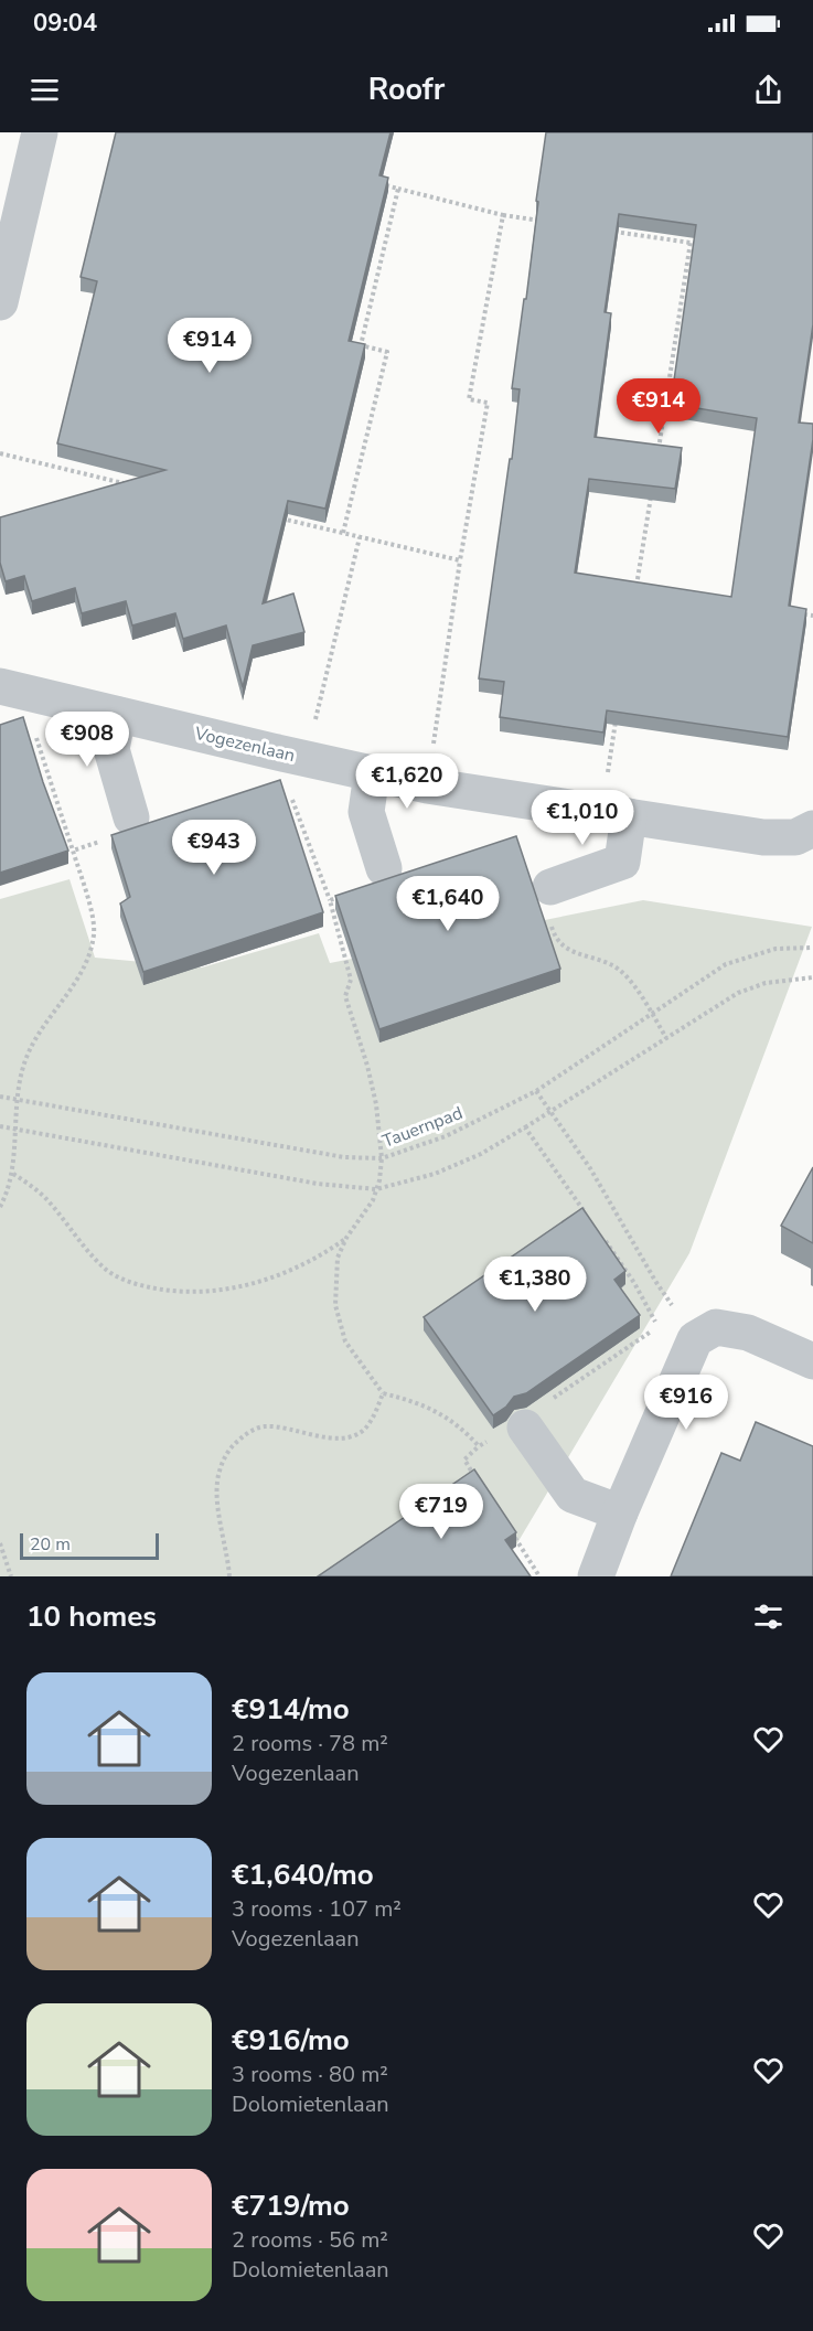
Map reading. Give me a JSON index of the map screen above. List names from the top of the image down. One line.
{"streets":{"street":["Vogezenlaan"],"path":["Tauernpad"]},"scale_bar":"20 m","page":{"status":"09:04","header":"Roofr","price":["€914","€914","€908","€1,620","€1,010","€943","€1,640","€1,380","€916","€719"],"scale":"20 m","heading":"10 homes","list":[{"name":"€914/mo","note":"2 rooms · 78 m² · Vogezenlaan"},{"name":"€1,640/mo","note":"3 rooms · 107 m² · Vogezenlaan"},{"name":"€916/mo","note":"3 rooms · 80 m² · Dolomietenlaan"},{"name":"€719/mo","note":"2 rooms · 56 m² · Dolomietenlaan"}]}}
